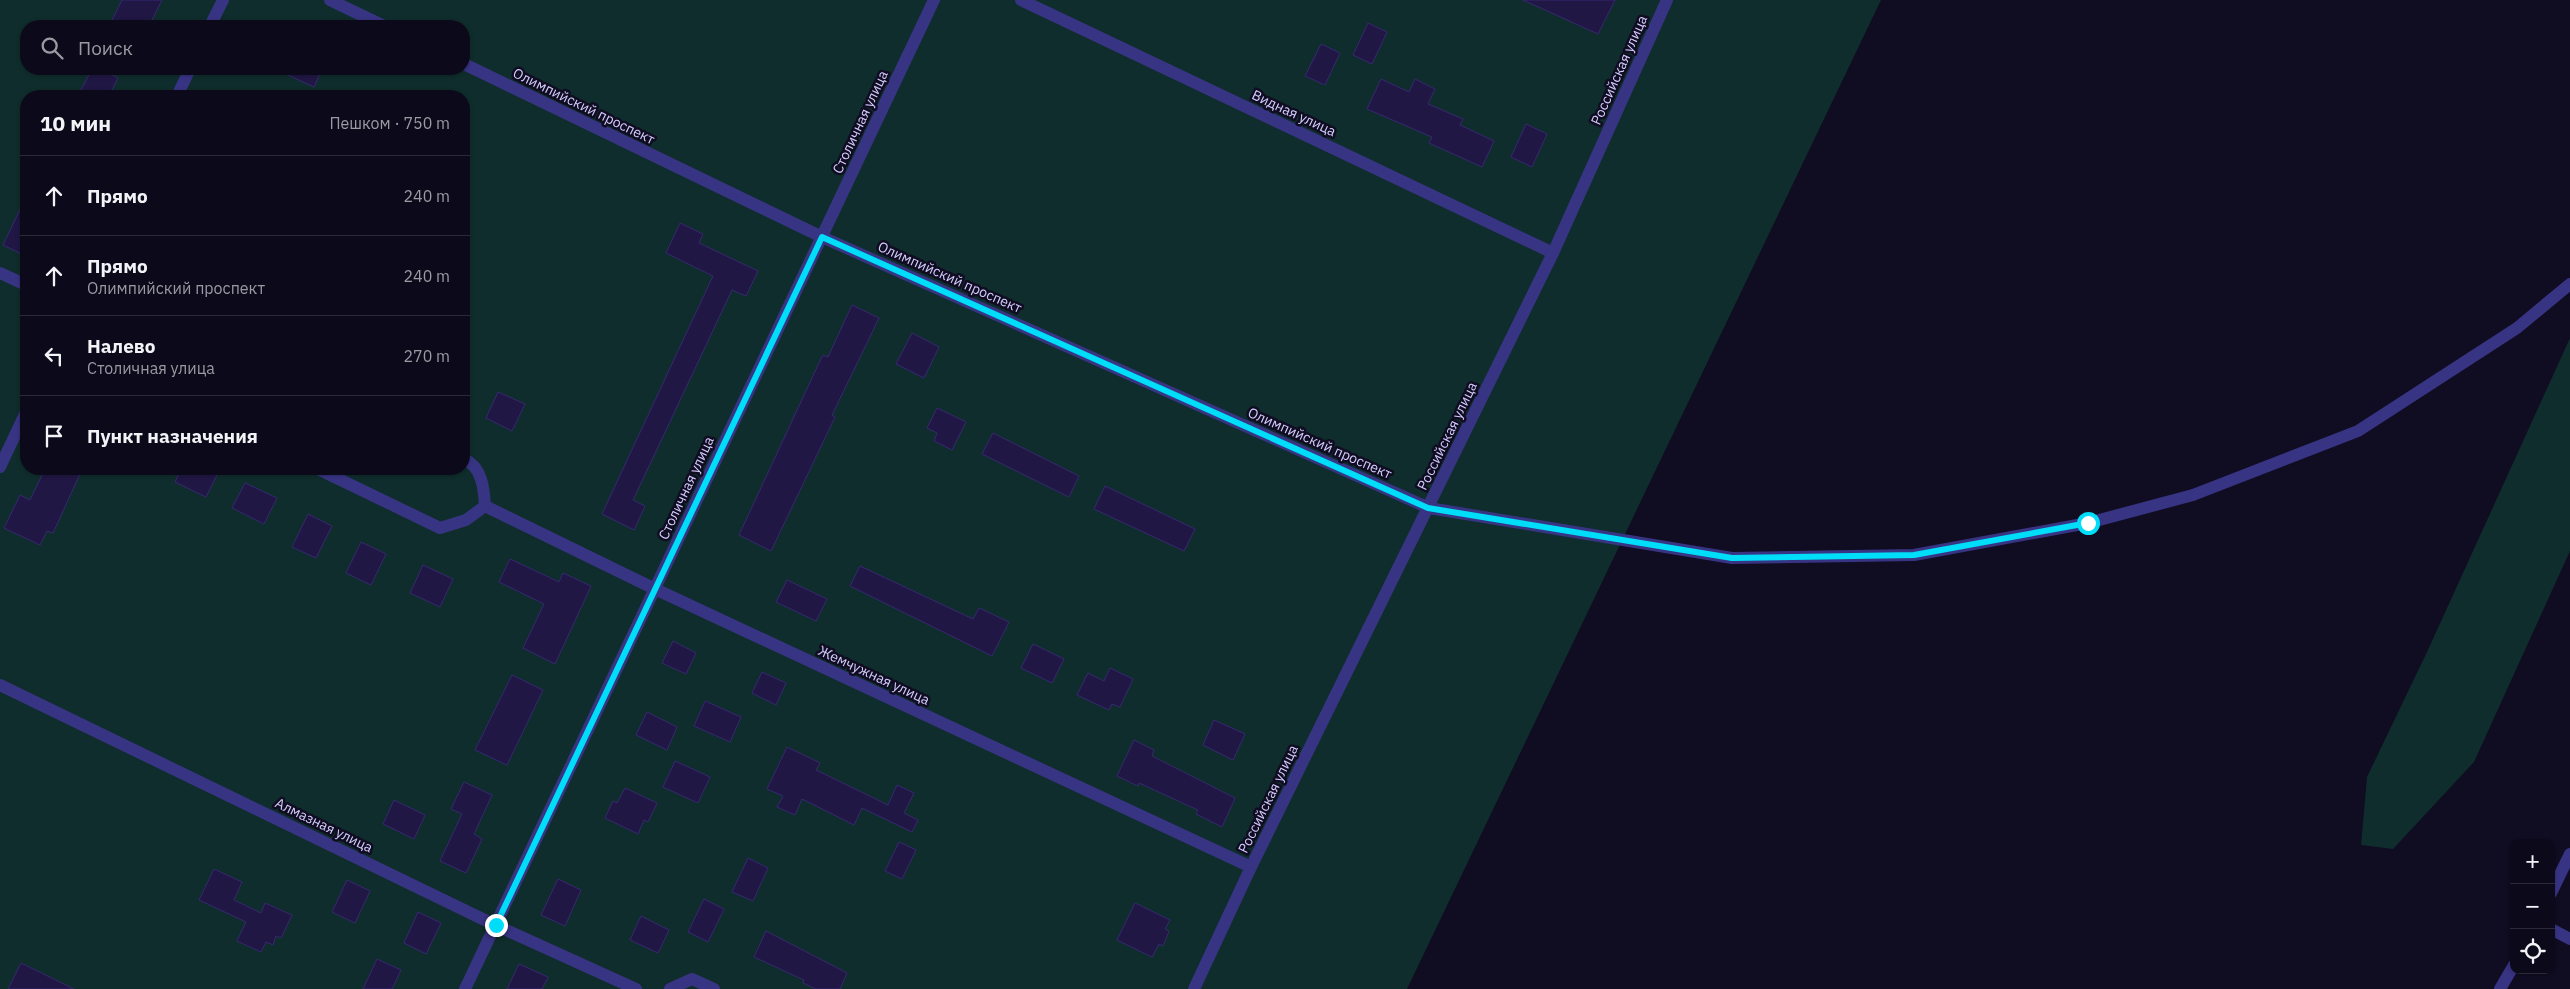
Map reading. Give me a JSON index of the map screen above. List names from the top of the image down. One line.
{"streets":{"street":["Российская улица","Олимпийский проспект","Видная улица","Столичная улица","Жемчужная улица","Алмазная улица"]},"crossings":[["Российская улица","Олимпийский проспект"],["Российская улица","Видная улица"],["Российская улица","Жемчужная улица"],["Олимпийский проспект","Столичная улица"],["Столичная улица","Жемчужная улица"],["Столичная улица","Алмазная улица"]],"page":{"search":"Поиск","heading":["10 мин","Пешком · 750 m"],"list":[["Прямо","240 m"],["Прямо","Олимпийский проспект","240 m"],["Налево","Столичная улица","270 m"],"Пункт назначения"],"map_buttons":["+","−"]}}
